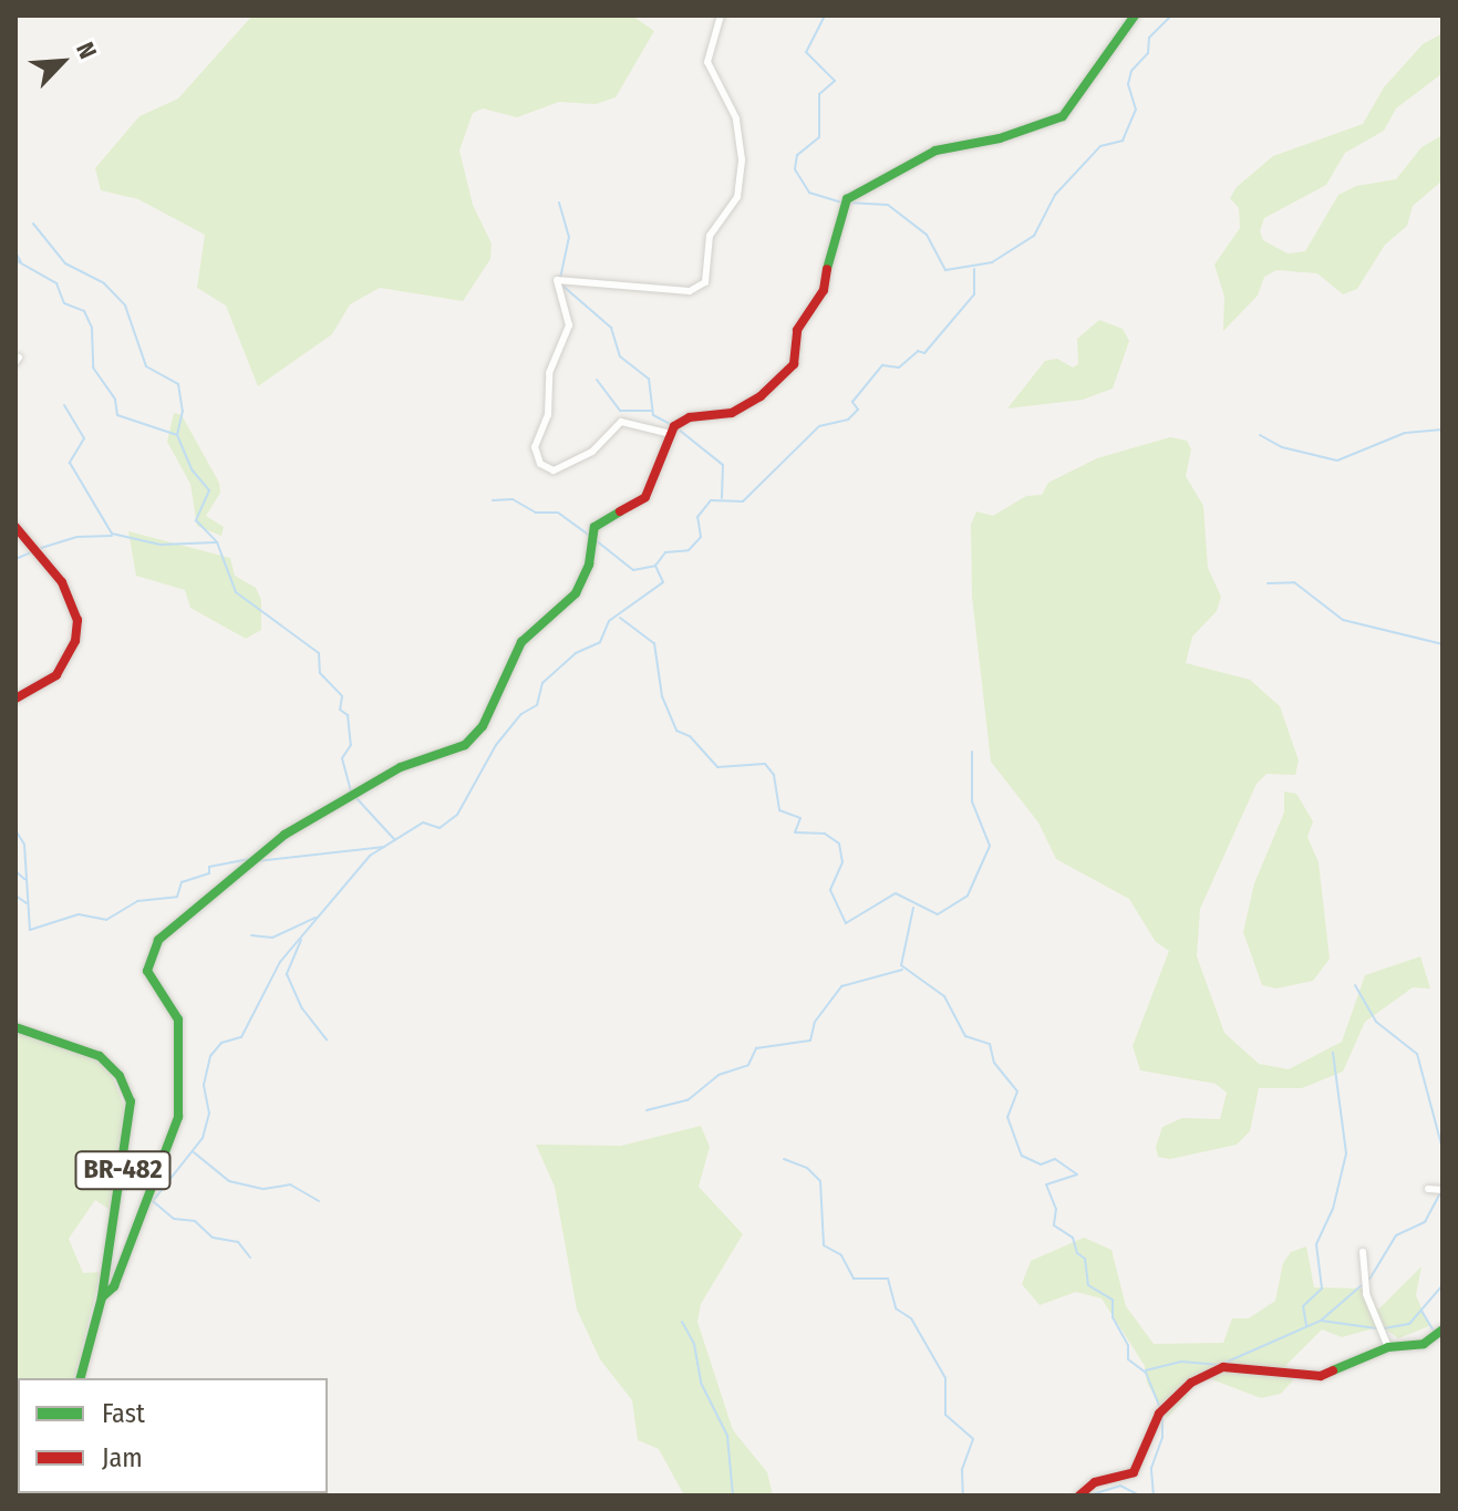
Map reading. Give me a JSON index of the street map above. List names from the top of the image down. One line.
{"streets":{"main road":["BR-482"]},"legend":["Fast","Jam"],"north":"top right"}
